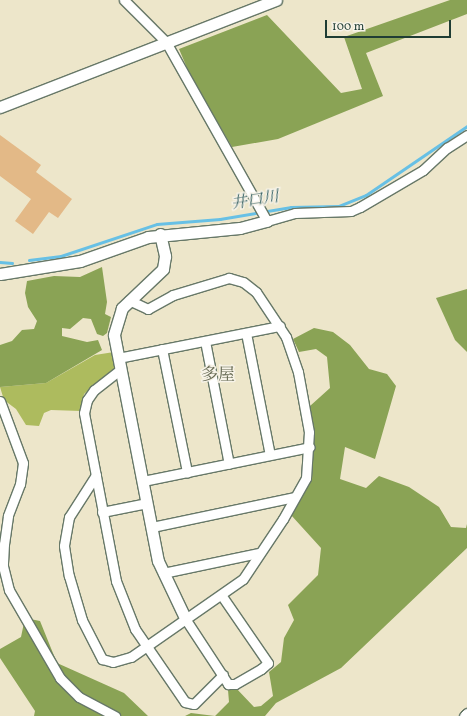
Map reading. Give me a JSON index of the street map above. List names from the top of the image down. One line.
{"districts":["多屋"],"water":["井口川"],"scale_bar":"100 m"}
